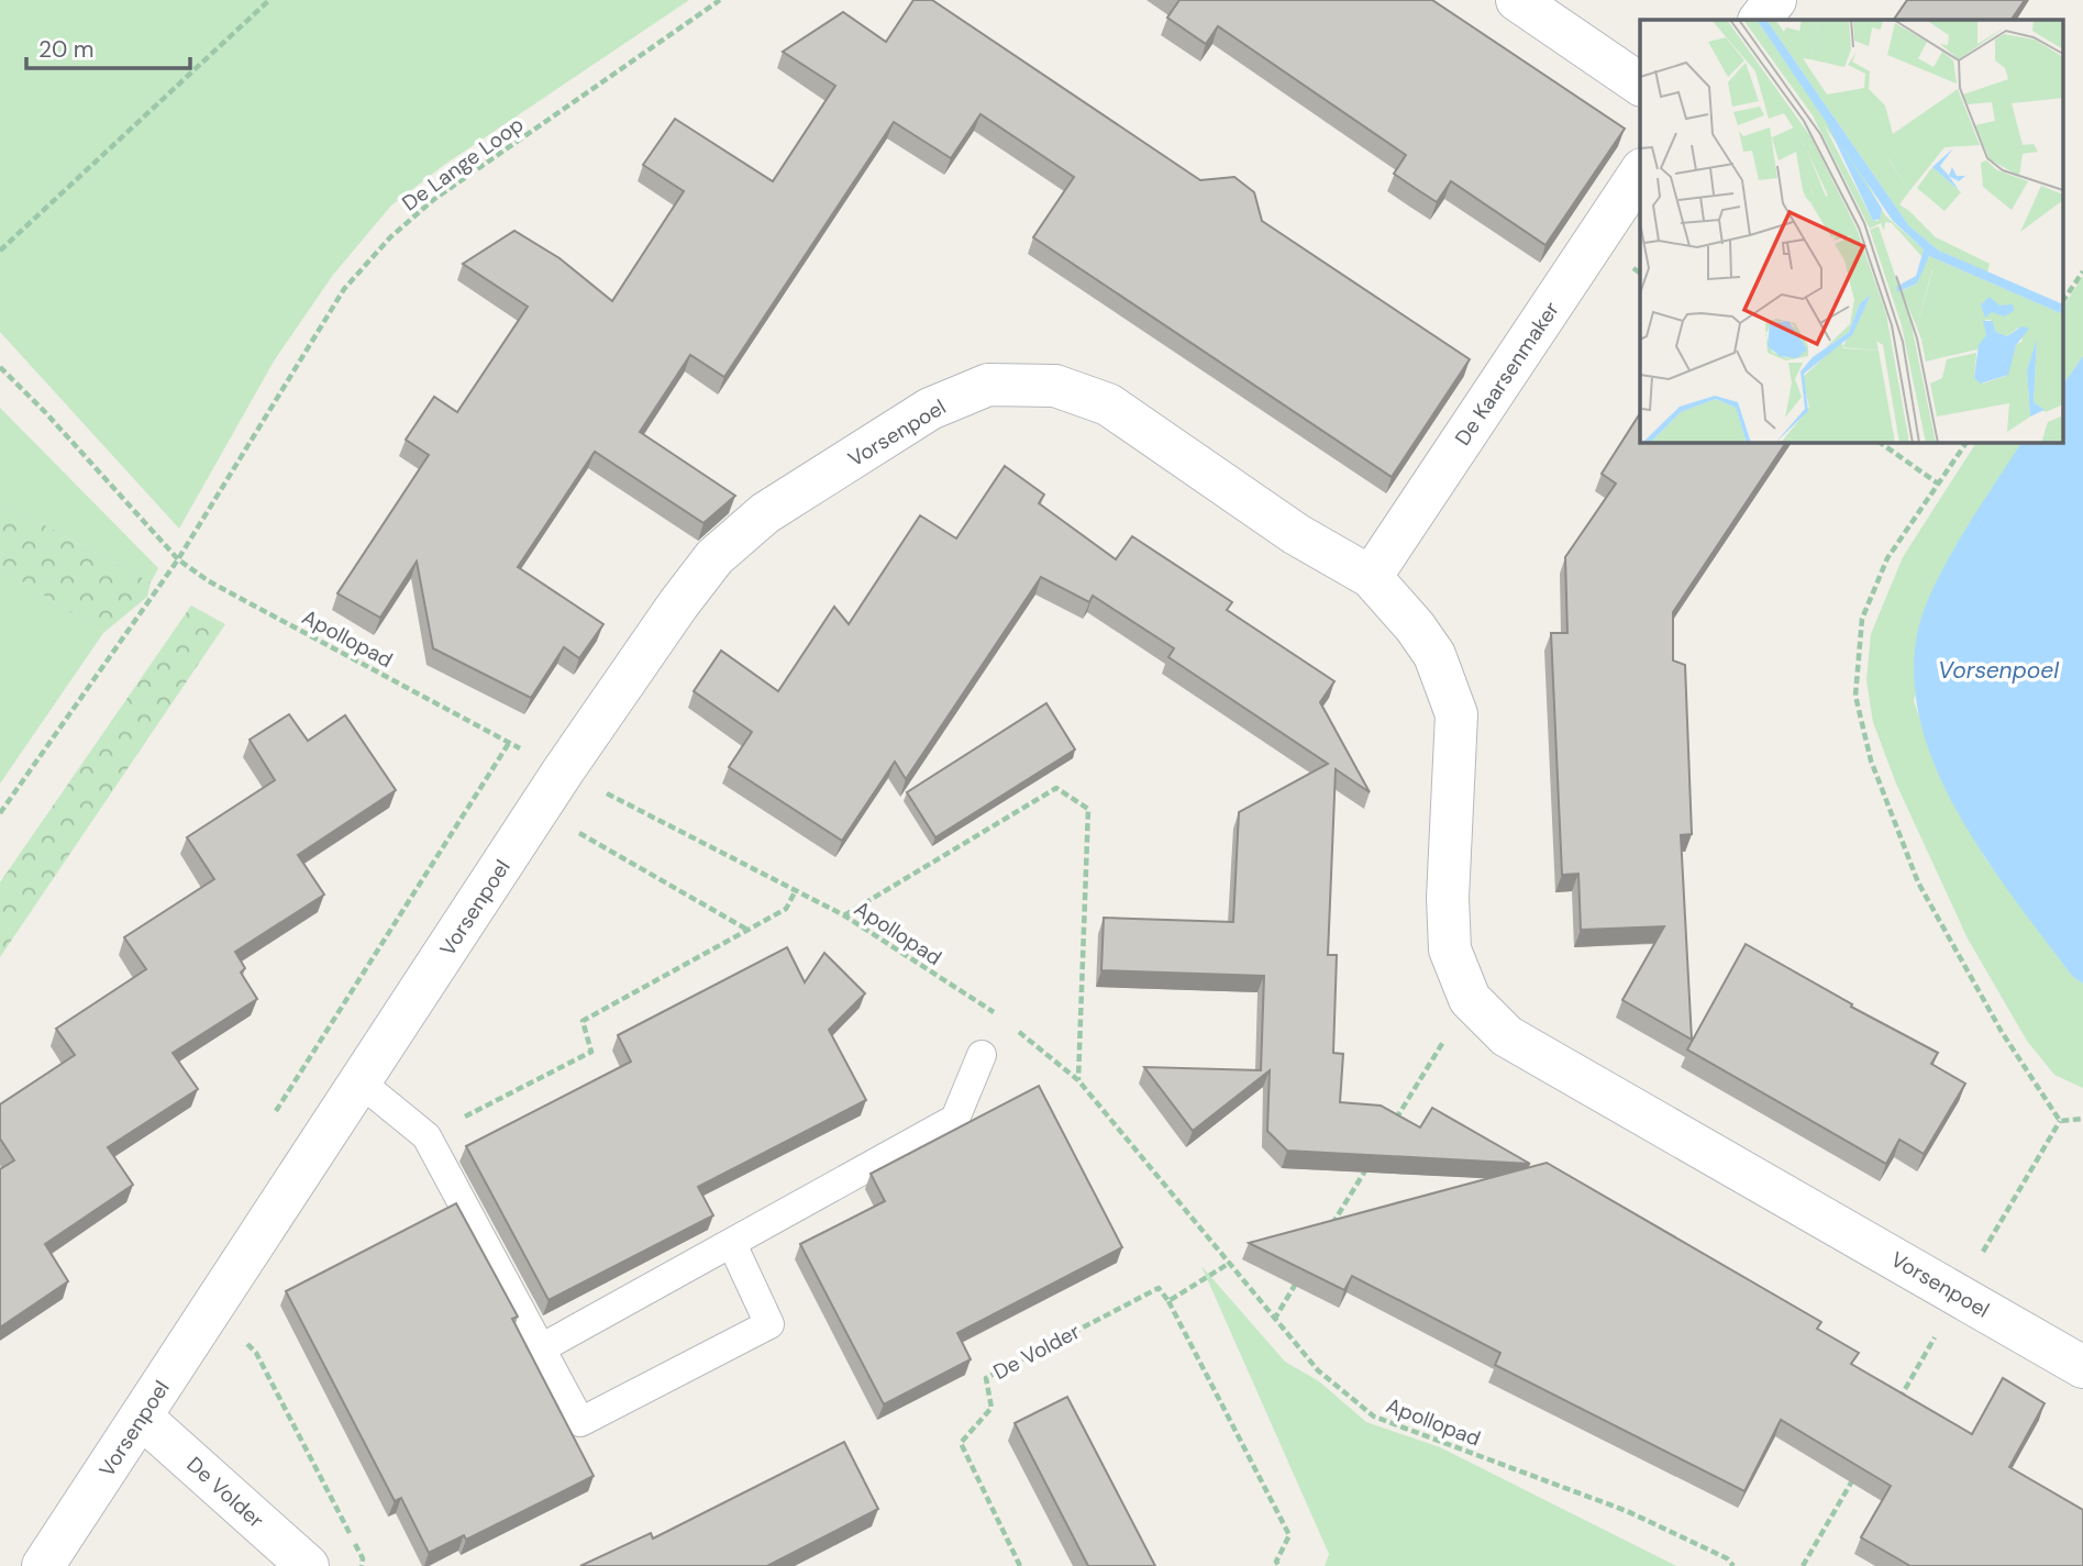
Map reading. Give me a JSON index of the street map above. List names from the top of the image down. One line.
{"streets":{"street":["De Kaarsenmaker","Vorsenpoel","De Volder"],"path":["De Lange Loop","Apollopad"]},"crossings":[["De Lange Loop","Apollopad"],["De Kaarsenmaker","Vorsenpoel"],["Vorsenpoel","Apollopad"],["Vorsenpoel","De Volder"]],"water":["Vorsenpoel"],"scale_bar":"20 m"}
